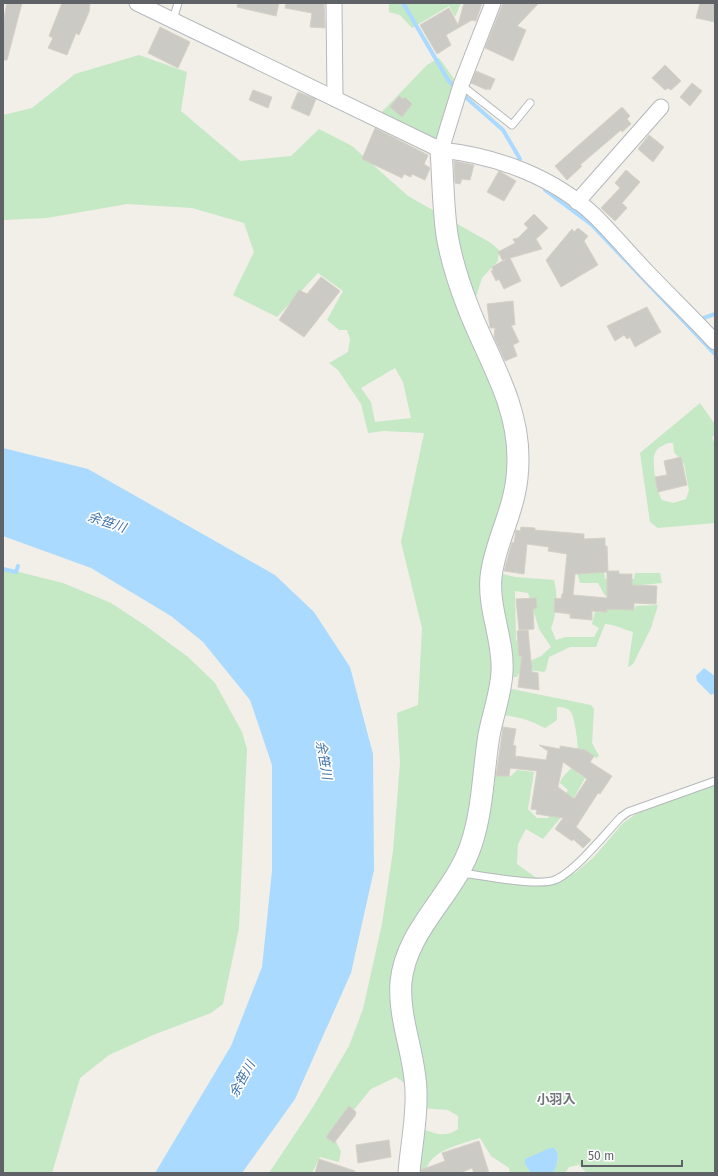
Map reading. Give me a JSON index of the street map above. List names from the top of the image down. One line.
{"districts":["小羽入"],"water":["余笹川"],"scale_bar":"50 m"}
